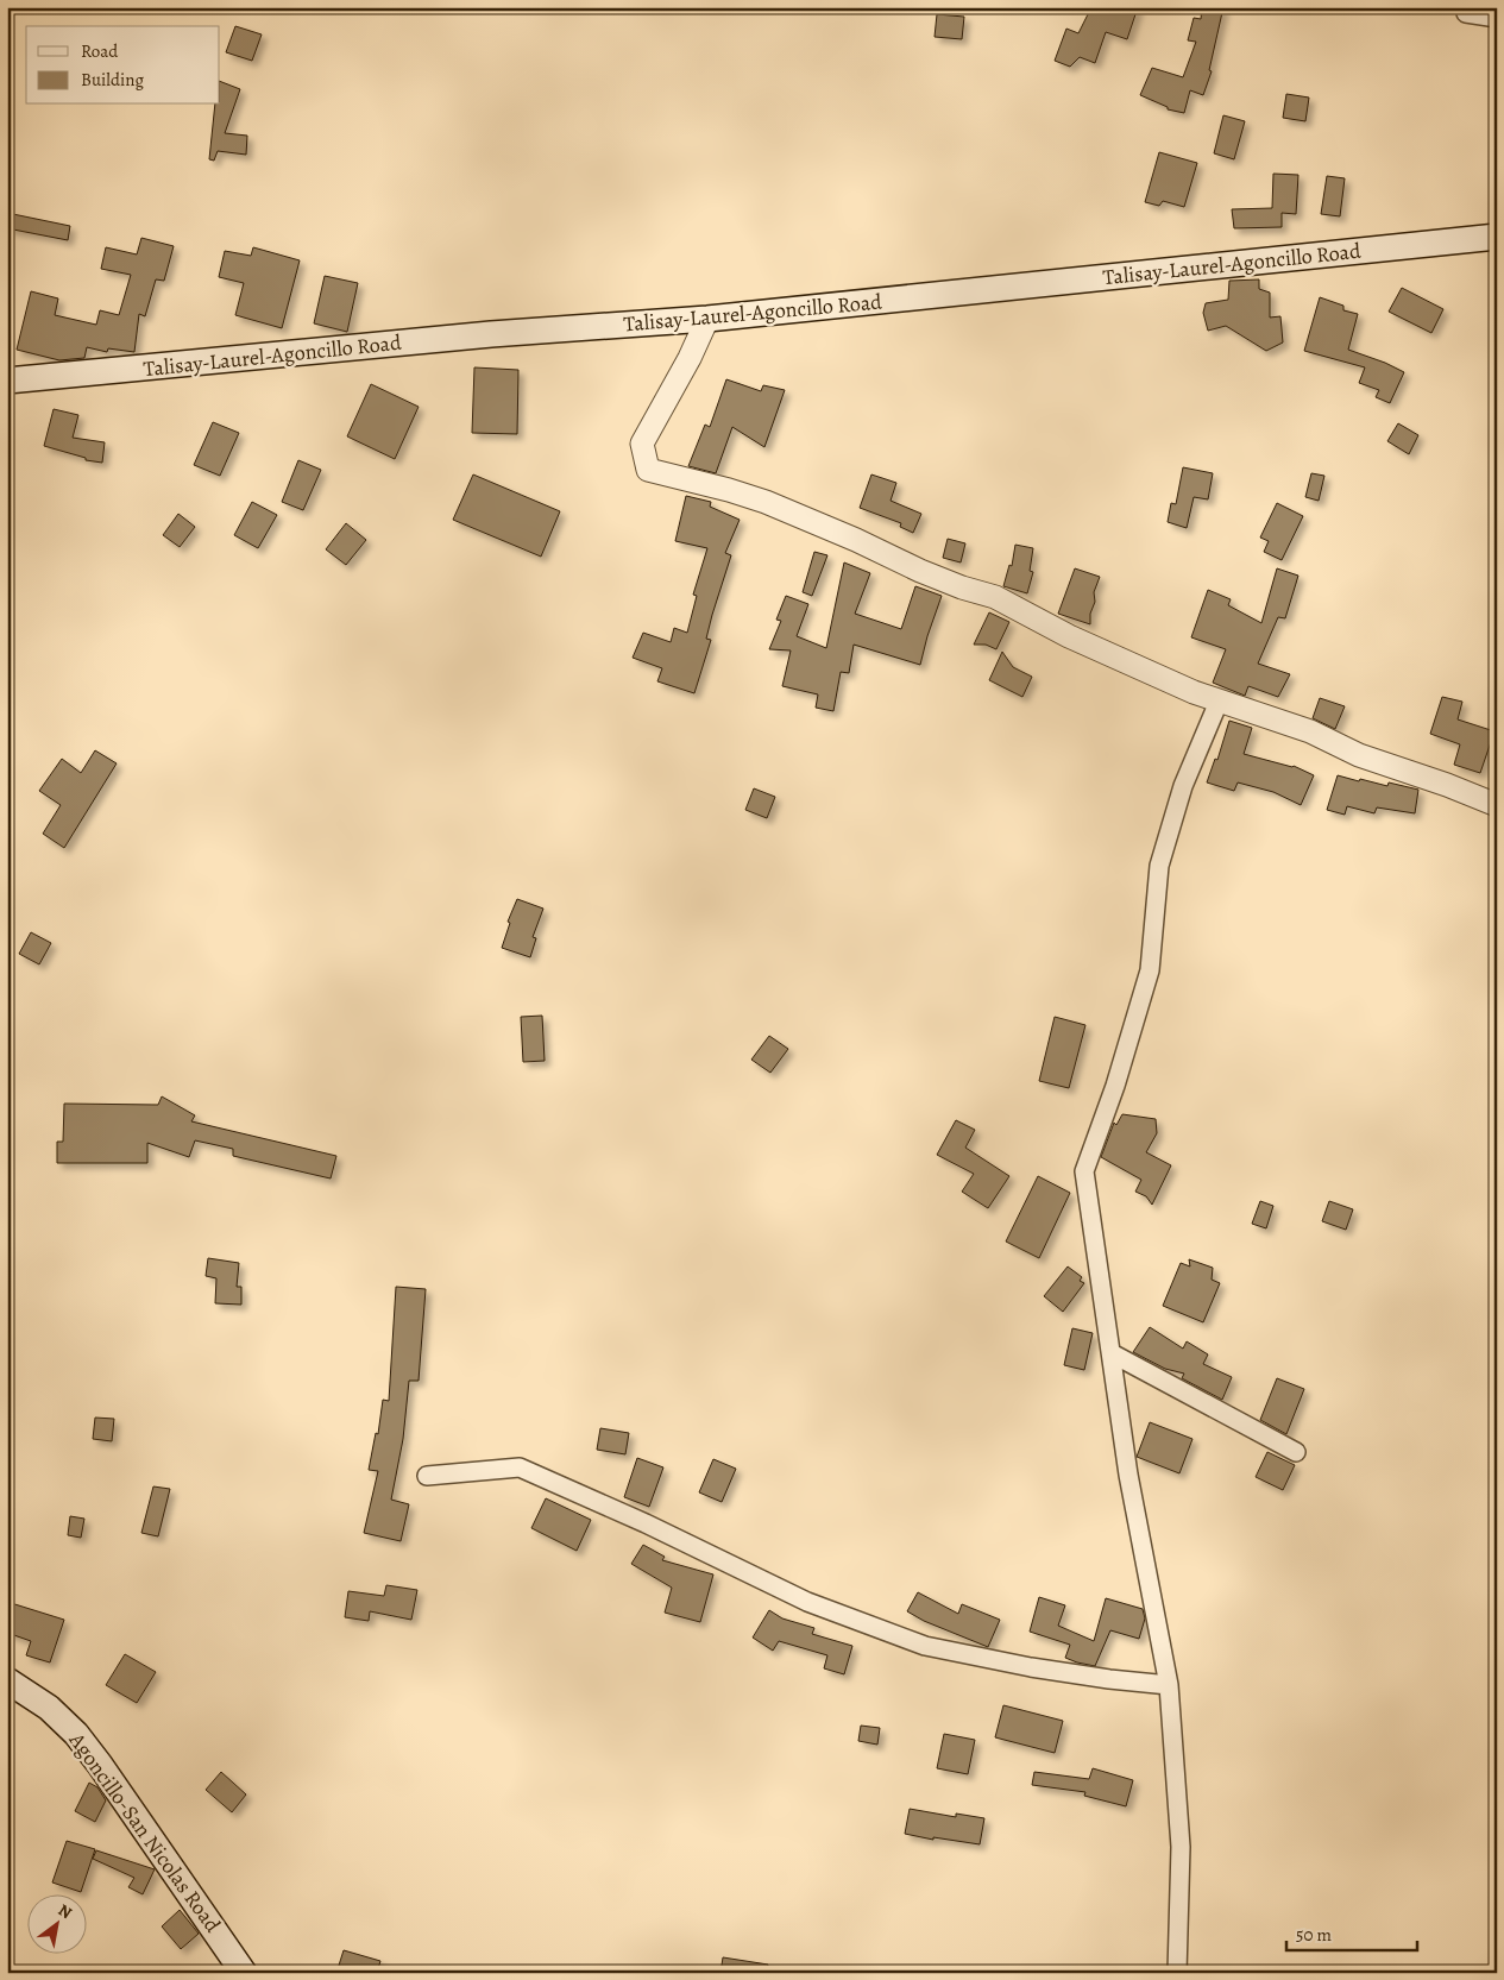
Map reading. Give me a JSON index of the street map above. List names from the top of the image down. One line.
{"streets":{"main road":["Talisay-Laurel-Agoncillo Road","Agoncillo-San Nicolas Road"]},"legend":["Road","Building"],"scale_bar":"50 m","north":"top right"}
